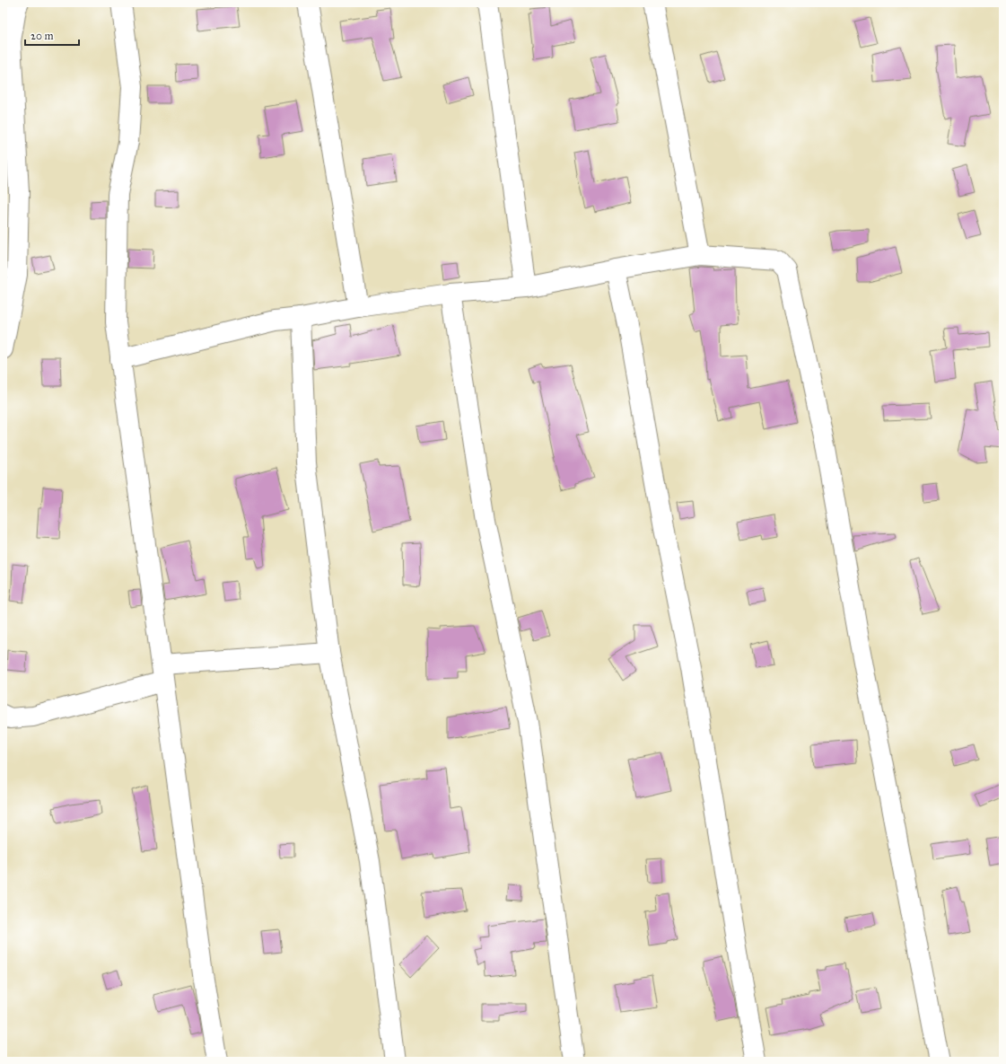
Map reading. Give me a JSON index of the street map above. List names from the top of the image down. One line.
{"scale_bar":"20 m"}
